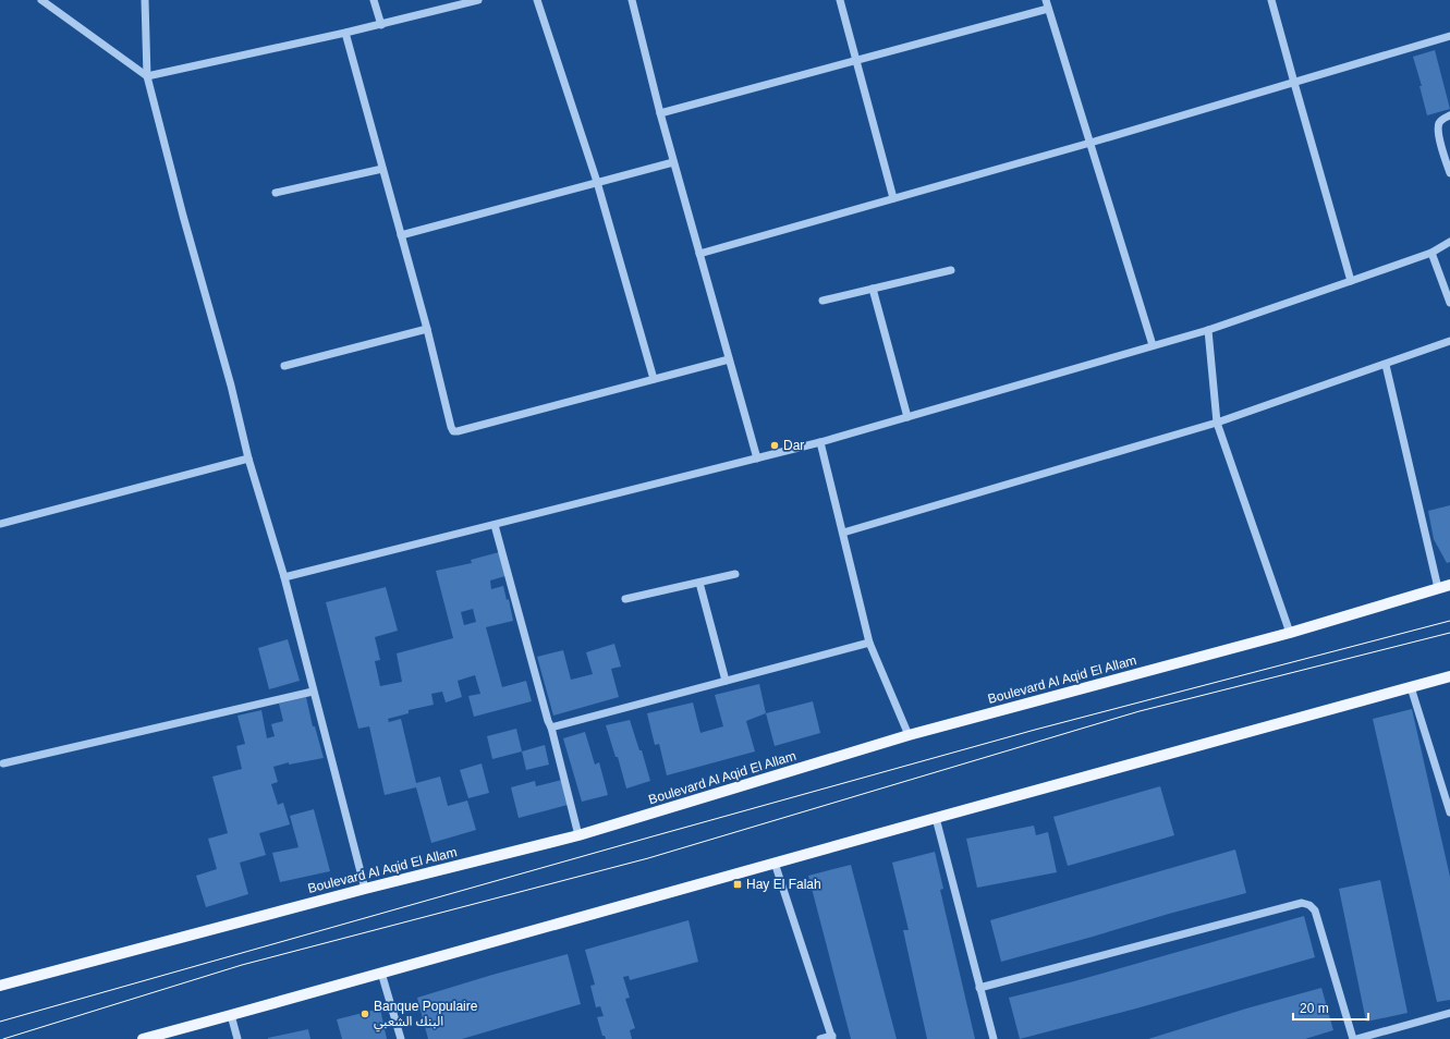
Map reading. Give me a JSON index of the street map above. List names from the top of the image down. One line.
{"streets":{"main road":["Boulevard Al Aqid El Allam"]},"places":{"other":["Dar","Banque Populaire البنك الشعبي"],"transit":["Hay El Falah"]},"scale_bar":"20 m"}
